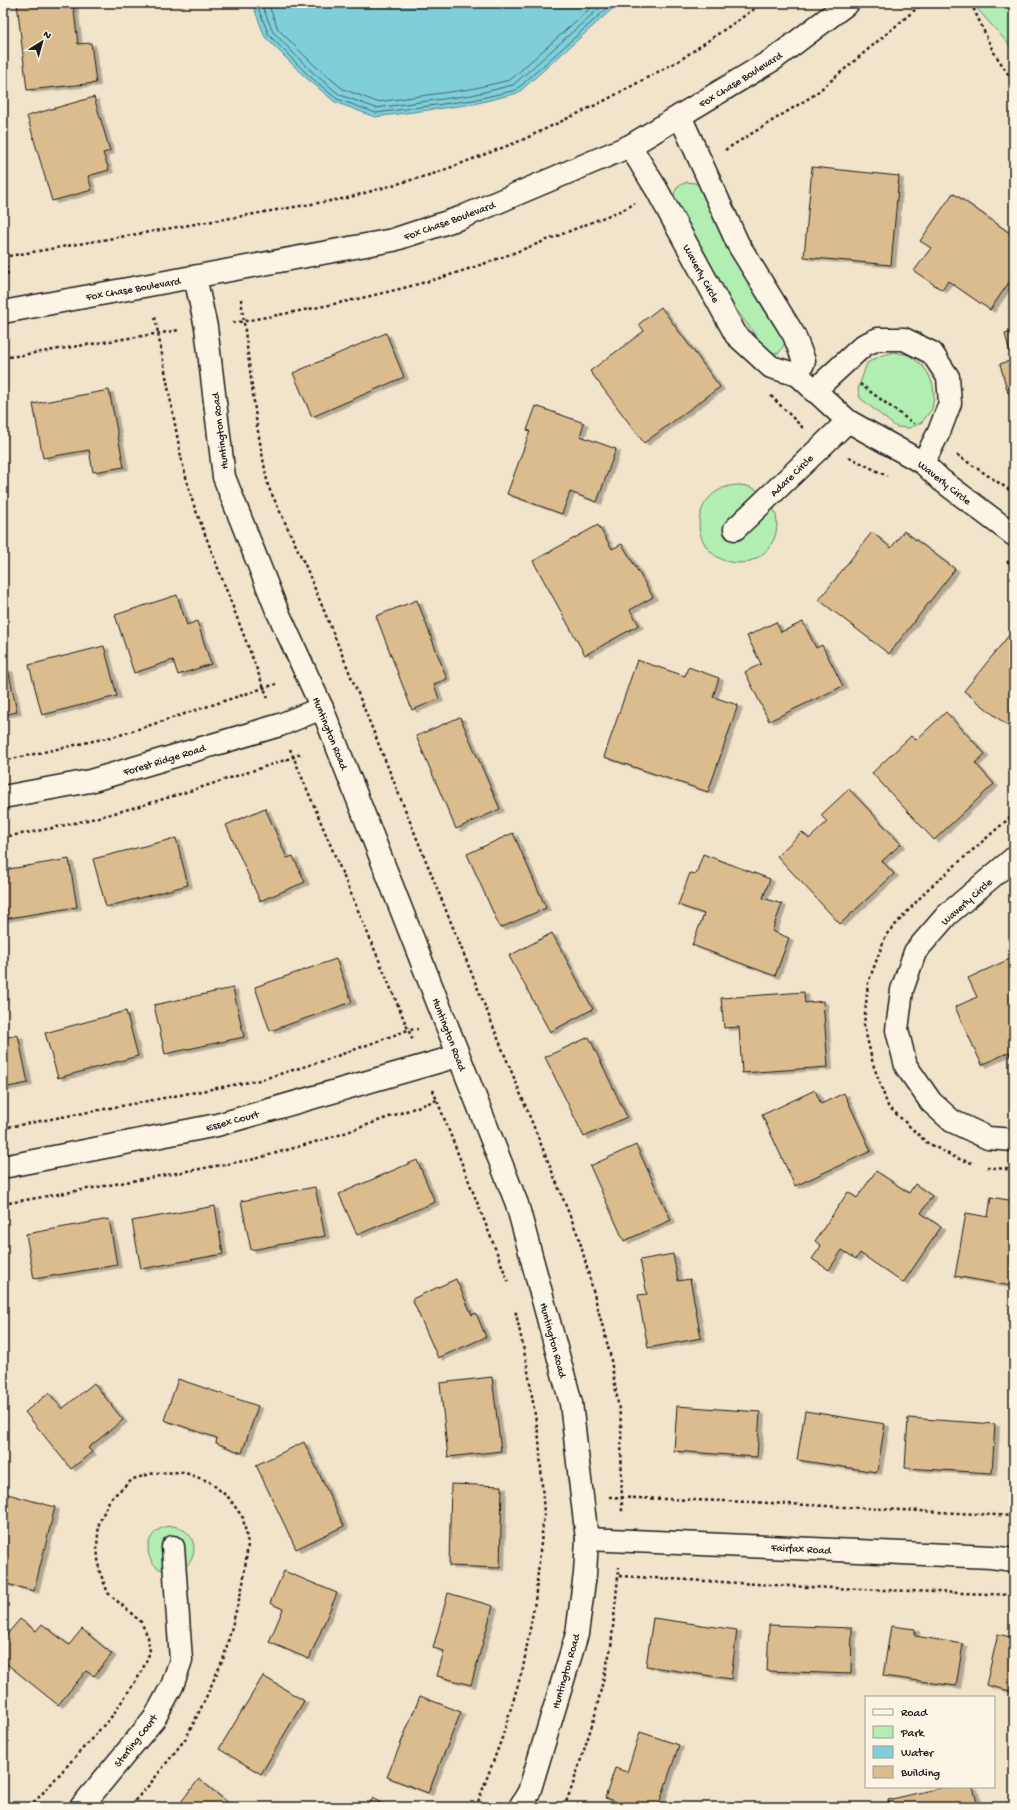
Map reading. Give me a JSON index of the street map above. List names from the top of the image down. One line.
{"streets":{"street":["Fox Chase Boulevard","Waverly Circle","Huntington Road","Adare Circle","Forest Ridge Road","Essex Court","Fairfax Road","Sterling Court"]},"crossings":[["Fox Chase Boulevard","Waverly Circle"],["Fox Chase Boulevard","Huntington Road"],["Waverly Circle","Adare Circle"],["Huntington Road","Forest Ridge Road"],["Huntington Road","Essex Court"],["Huntington Road","Fairfax Road"]],"legend":["Road","Park","Water","Building"],"north":"top right"}
